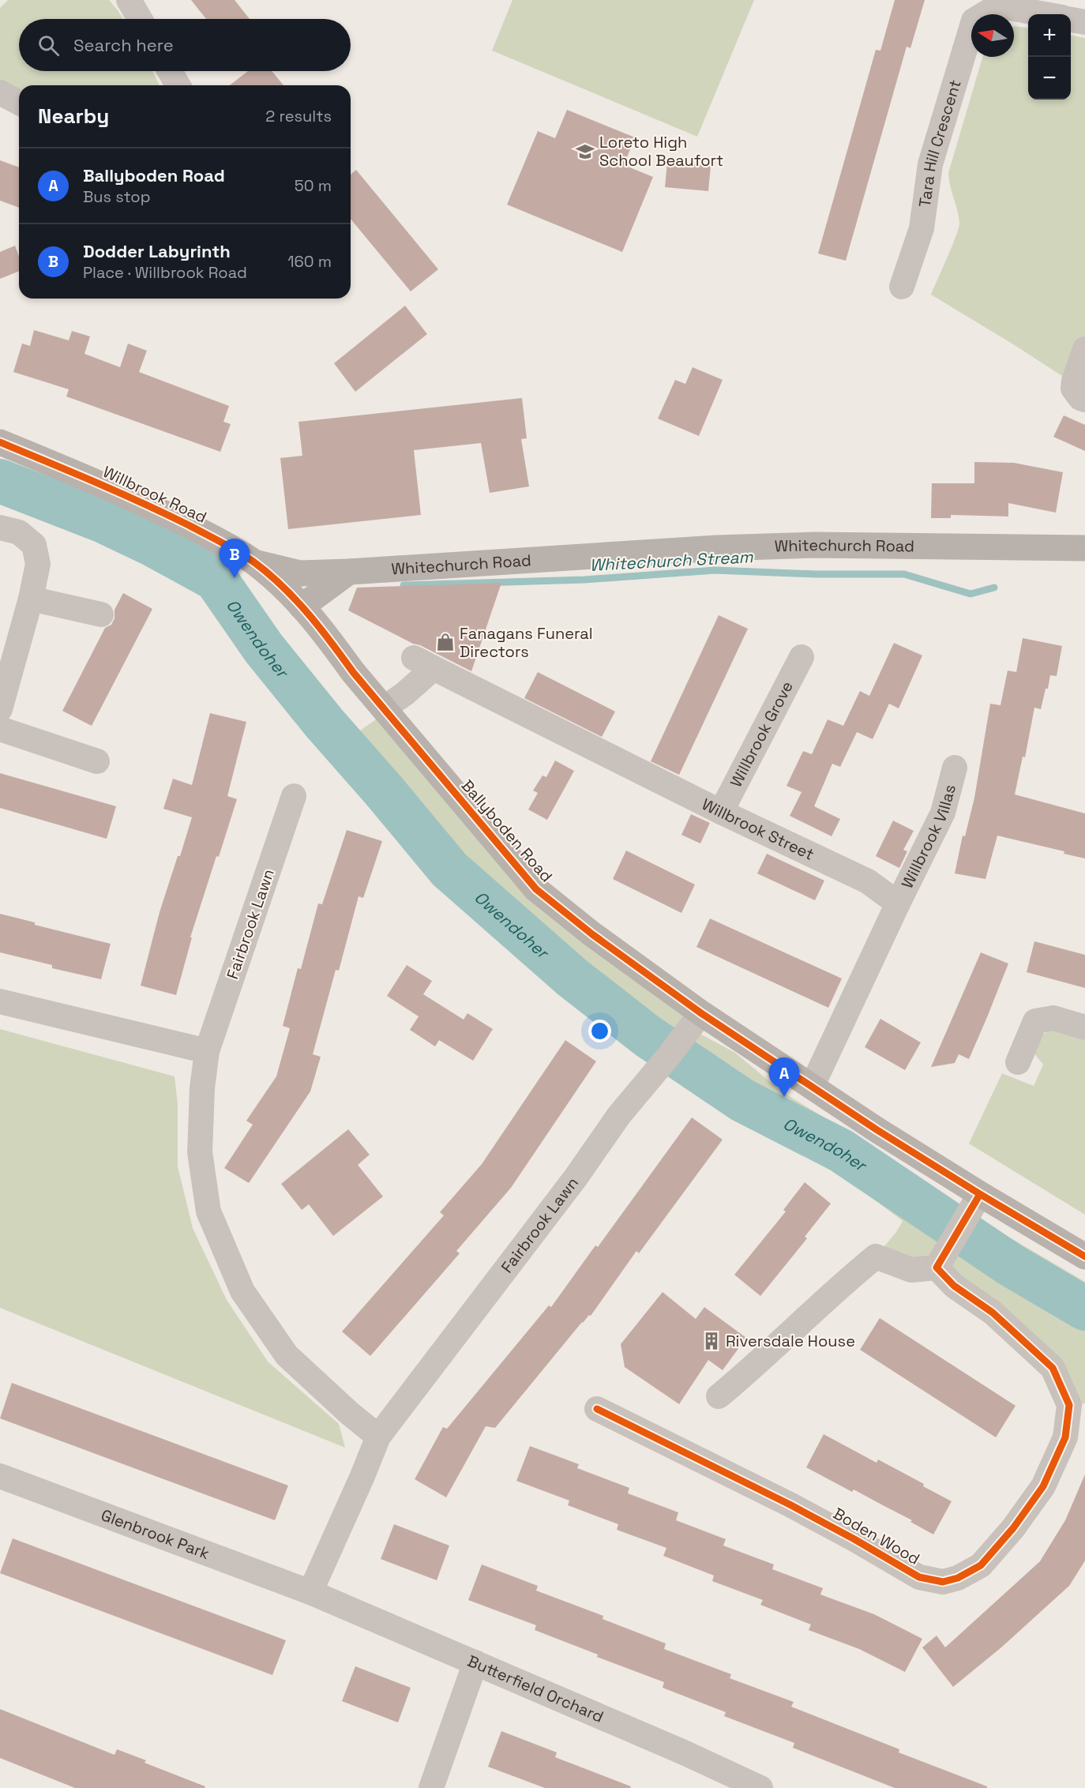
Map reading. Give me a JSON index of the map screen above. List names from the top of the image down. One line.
{"streets":{"main road":["Willbrook Road","Whitechurch Road","Ballyboden Road"],"street":["Tara Hill Crescent","Willbrook Grove","Willbrook Street","Willbrook Villas","Fairbrook Lawn","Glenbrook Park","Boden Wood","Butterfield Orchard"]},"crossings":[["Willbrook Road","Whitechurch Road"],["Willbrook Road","Ballyboden Road"],["Willbrook Grove","Willbrook Street"],["Willbrook Street","Ballyboden Road"],["Willbrook Street","Willbrook Villas"],["Ballyboden Road","Fairbrook Lawn"],["Fairbrook Lawn","Glenbrook Park"],["Fairbrook Lawn","Butterfield Orchard"],["Glenbrook Park","Butterfield Orchard"]],"water":["Whitechurch Stream","Owendoher"],"places":{"school or university":["Loreto High School Beaufort"],"shop":["Fanagans Funeral Directors"],"building":["Riversdale House"]},"north":"left","page":{"map_buttons":["+","−"],"search":"Search here","heading":["Nearby","2 results"],"list":[{"mark":"A","name":"Ballyboden Road","note":"Bus stop","value":"50 m"},{"mark":"B","name":"Dodder Labyrinth","note":"Place · Willbrook Road","value":"160 m"}],"pins":["B","A"]}}
